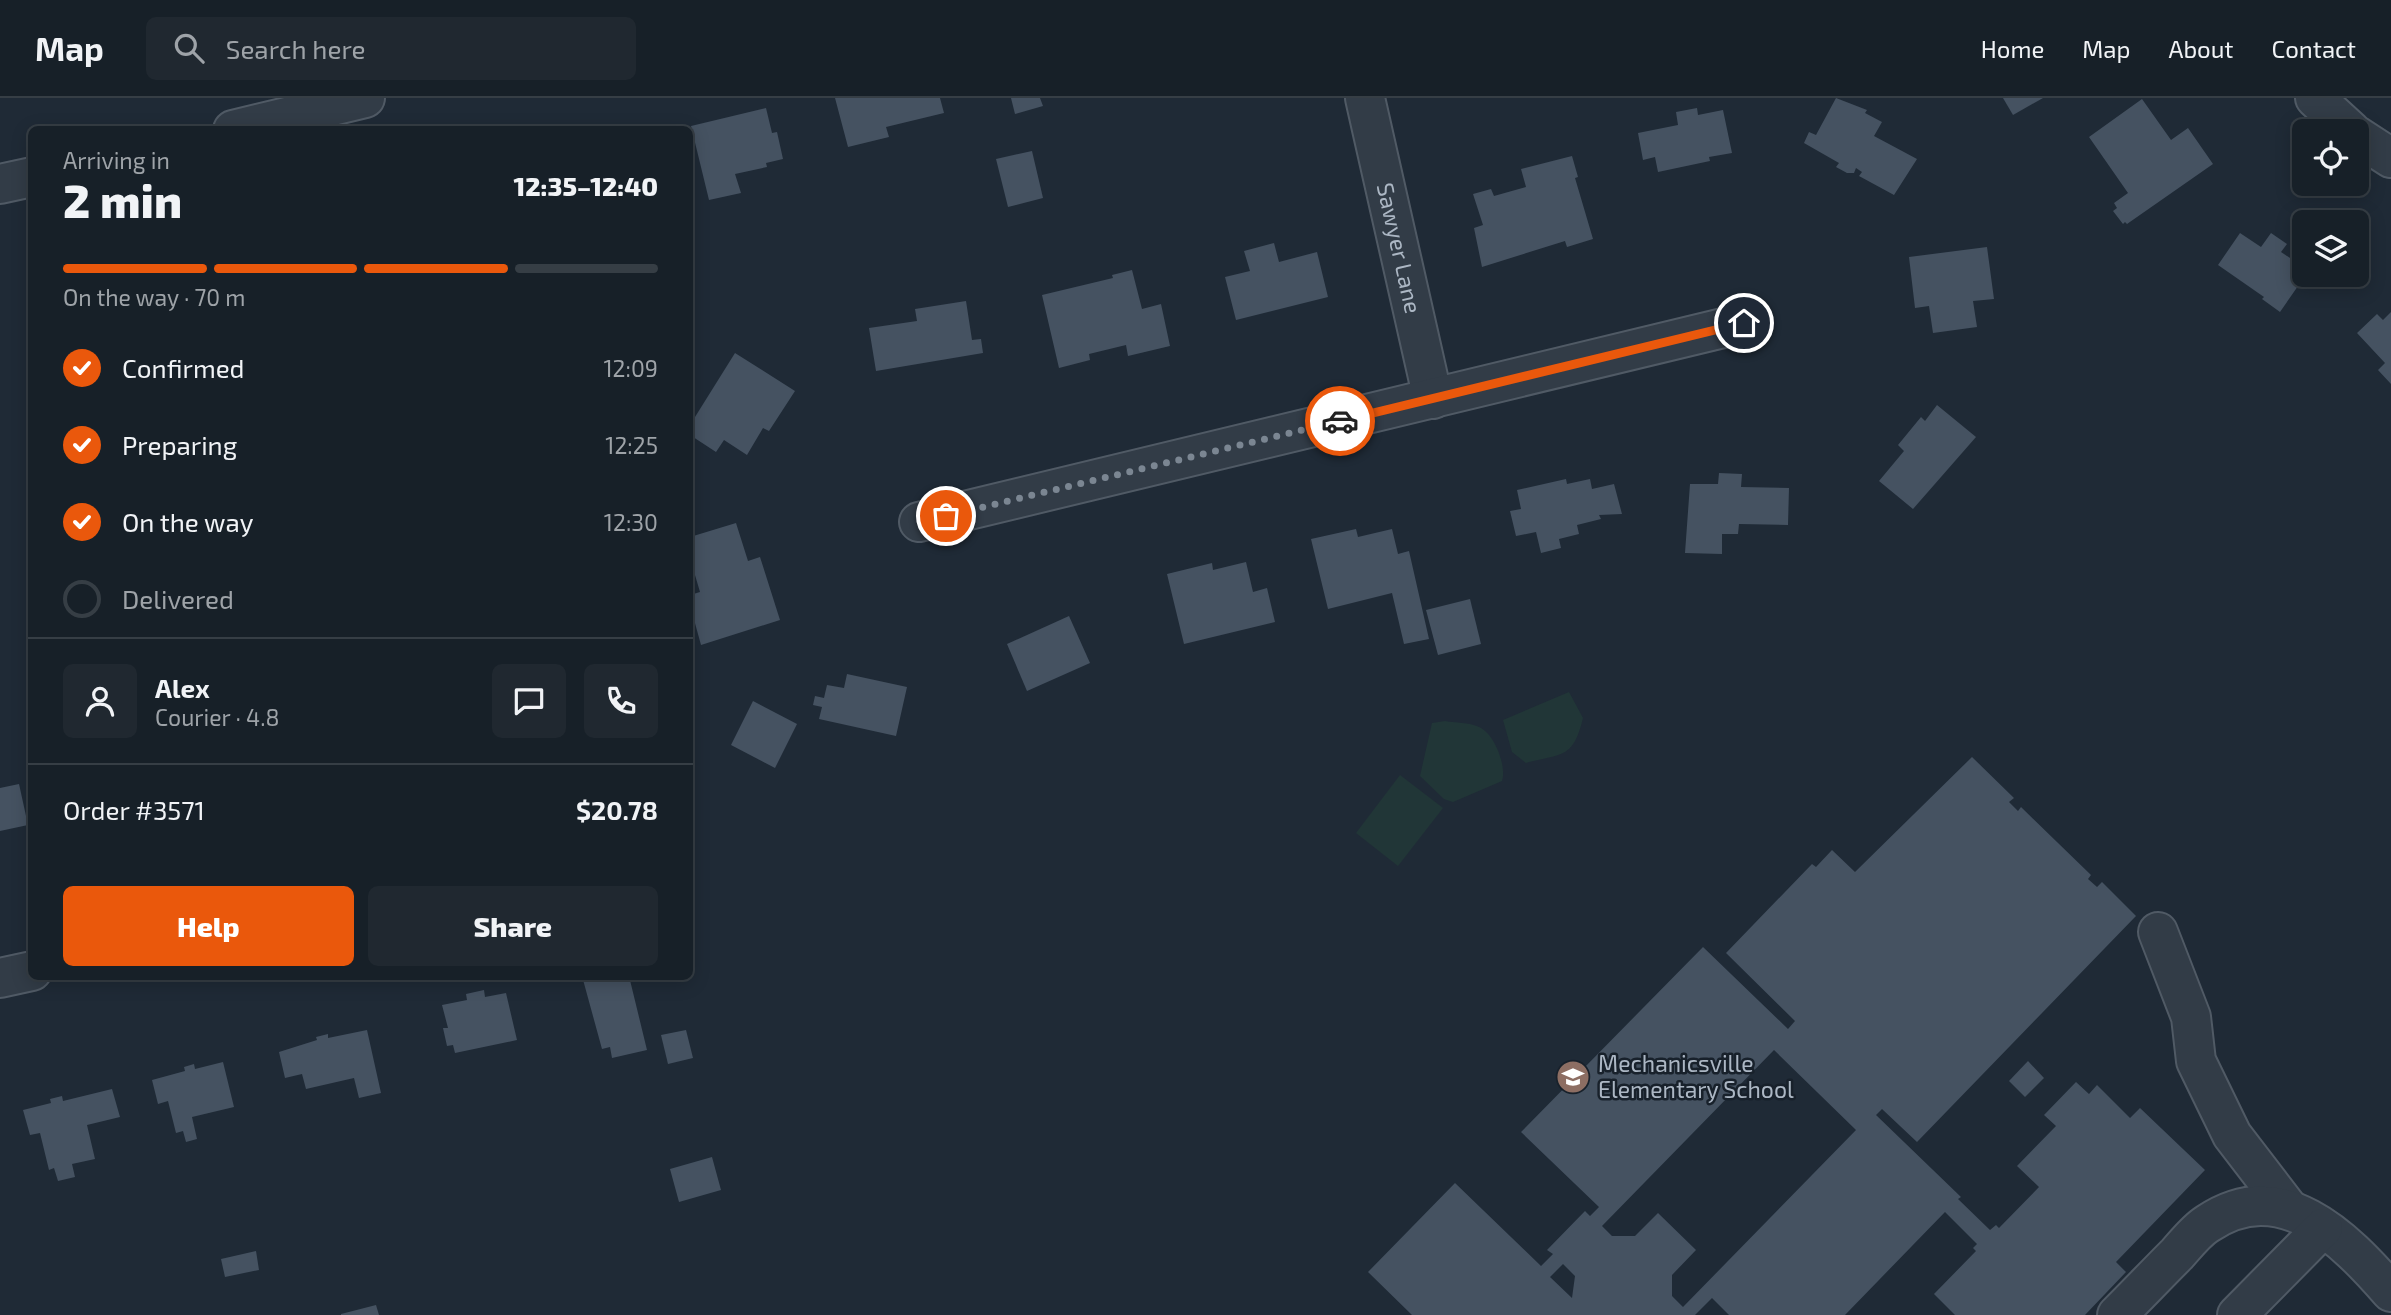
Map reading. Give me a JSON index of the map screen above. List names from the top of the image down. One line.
{"streets":{"street":["Sawyer Lane"]},"places":{"school or university":["Mechanicsville Elementary School"]},"page":{"header":"Map","search":"Search here","nav":["Home","Map","About","Contact"],"heading":["2 min","Arriving in","12:35–12:40"],"panel":["Alex","Courier · 4.8","Order #3571","$20.78"],"bar":"On the way · 70 m","list":[["Confirmed","12:09"],["Preparing","12:25"],["On the way","12:30"],"Delivered"],"buttons":["Help","Share"]}}
